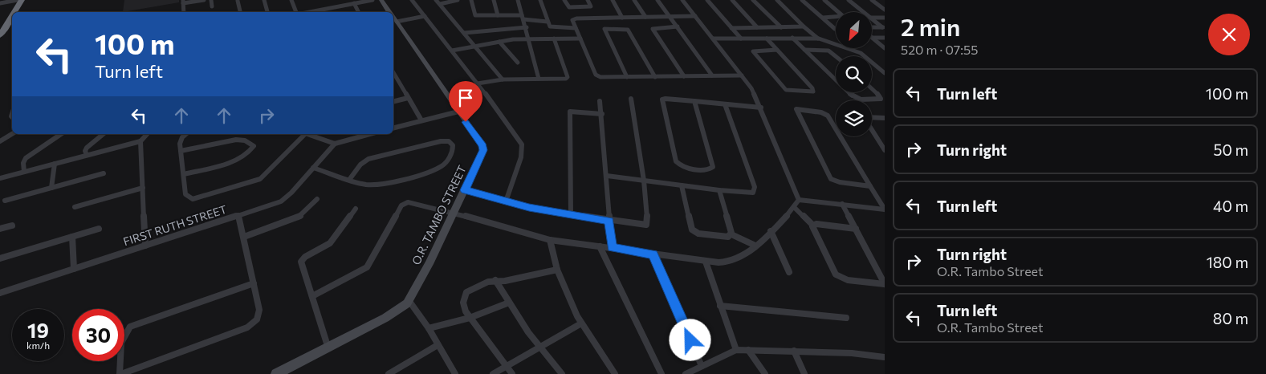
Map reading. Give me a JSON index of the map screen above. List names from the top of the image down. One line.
{"streets":{"street":["O.R. TAMBO STREET","FIRST RUTH STREET"]},"north":"bottom left","page":{"heading":["2 min","520 m · 07:55"],"turn":["100 m","Turn left"],"list":[{"name":"Turn left","value":"100 m"},{"name":"Turn right","value":"50 m"},{"name":"Turn left","value":"40 m"},{"name":"Turn right","note":"O.R. Tambo Street","value":"180 m"},{"name":"Turn left","note":"O.R. Tambo Street","value":"80 m"}],"speed":"19 km/h","limit":"30"}}
